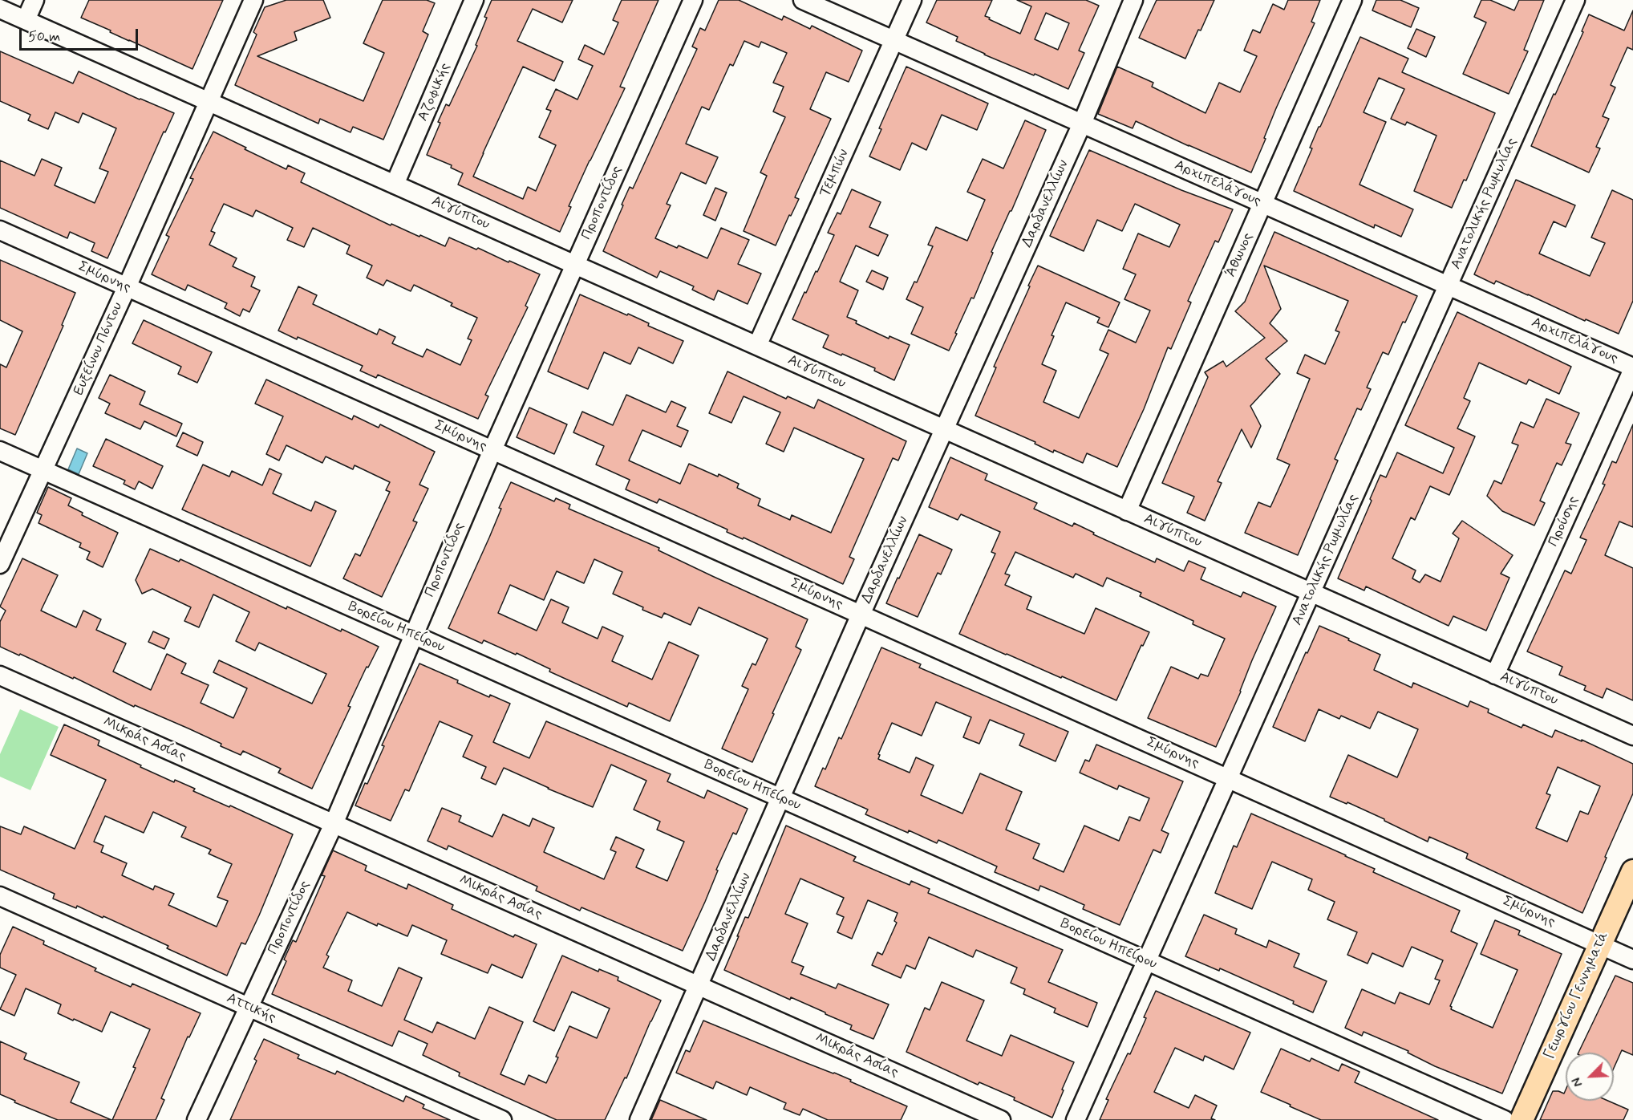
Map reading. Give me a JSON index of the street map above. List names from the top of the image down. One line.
{"streets":{"main road":["Γεωργίου Γεννηματά"],"street":["Αζοφικής","Τεμπών","Αρχιπελάγους","Προποντίδος","Δαρδανελλίων","Ανατολικής Ρωμυλίας","Αιγύπτου","Άθωνος","Σμύρνης","Ευξείνου Πόντου","Προύσης","Βορείου Ηπείρου","Μικράς Ασίας","Αττικής"]},"crossings":[["Αζοφικής","Αιγύπτου"],["Τεμπών","Αρχιπελάγους"],["Τεμπών","Αιγύπτου"],["Αρχιπελάγους","Δαρδανελλίων"],["Αρχιπελάγους","Ανατολικής Ρωμυλίας"],["Αρχιπελάγους","Άθωνος"],["Αρχιπελάγους","Προύσης"],["Προποντίδος","Αιγύπτου"],["Προποντίδος","Σμύρνης"],["Προποντίδος","Βορείου Ηπείρου"],["Προποντίδος","Μικράς Ασίας"],["Προποντίδος","Αττικής"],["Δαρδανελλίων","Αιγύπτου"],["Δαρδανελλίων","Σμύρνης"],["Δαρδανελλίων","Βορείου Ηπείρου"],["Δαρδανελλίων","Μικράς Ασίας"],["Ανατολικής Ρωμυλίας","Αιγύπτου"],["Ανατολικής Ρωμυλίας","Σμύρνης"],["Ανατολικής Ρωμυλίας","Βορείου Ηπείρου"],["Αιγύπτου","Άθωνος"],["Αιγύπτου","Ευξείνου Πόντου"],["Αιγύπτου","Προύσης"],["Σμύρνης","Ευξείνου Πόντου"],["Σμύρνης","Γεωργίου Γεννηματά"],["Ευξείνου Πόντου","Βορείου Ηπείρου"]],"scale_bar":"50 m","north":"bottom left"}
